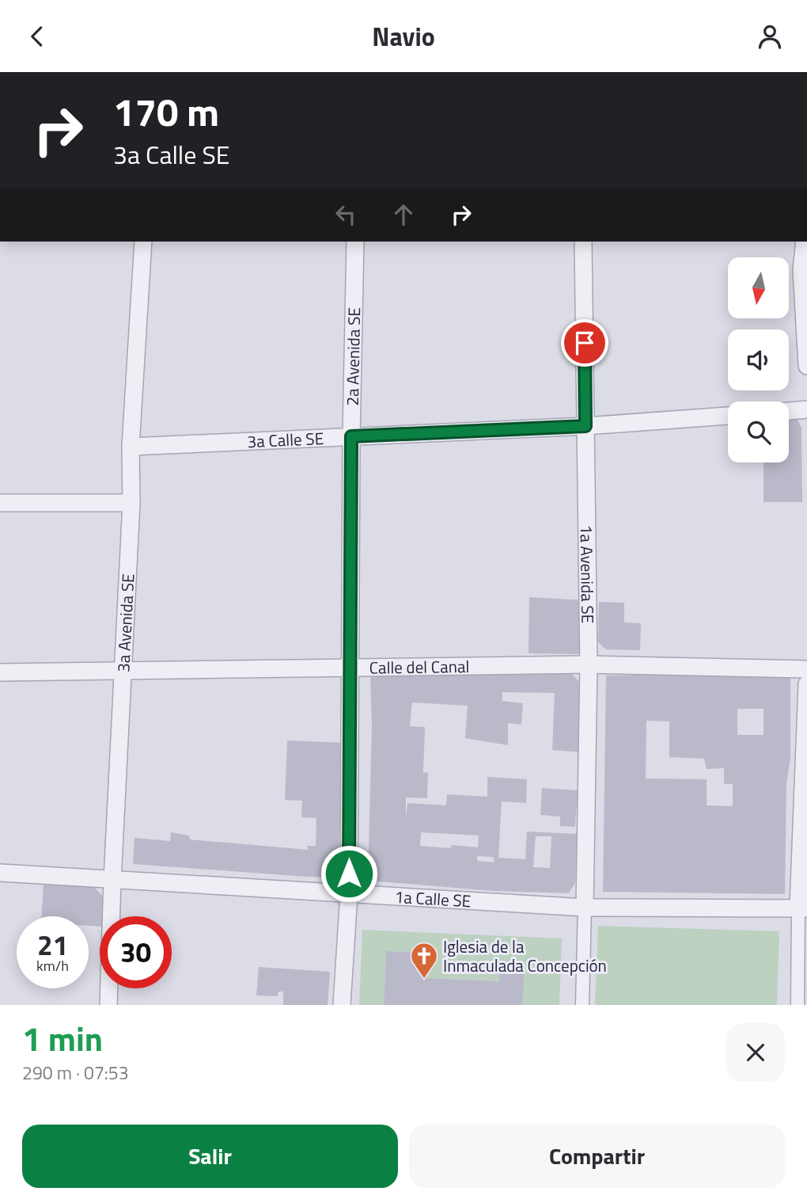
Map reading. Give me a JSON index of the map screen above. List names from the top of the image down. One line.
{"streets":{"street":["2a Avenida SE","3a Calle SE","1a Avenida SE","3a Avenida SE","Calle del Canal","1a Calle SE"]},"crossings":[["2a Avenida SE","3a Calle SE"],["2a Avenida SE","Calle del Canal"],["2a Avenida SE","1a Calle SE"],["3a Calle SE","1a Avenida SE"],["3a Calle SE","3a Avenida SE"],["1a Avenida SE","Calle del Canal"],["1a Avenida SE","1a Calle SE"],["3a Avenida SE","Calle del Canal"],["3a Avenida SE","1a Calle SE"]],"places":{"church":["Iglesia de la Inmaculada Concepción"]},"north":"bottom","page":{"header":"Navio","turn":["170 m","3a Calle SE"],"speed":"21 km/h","limit":"30","heading":["1 min","290 m · 07:53"],"buttons":["Salir","Compartir"]}}
